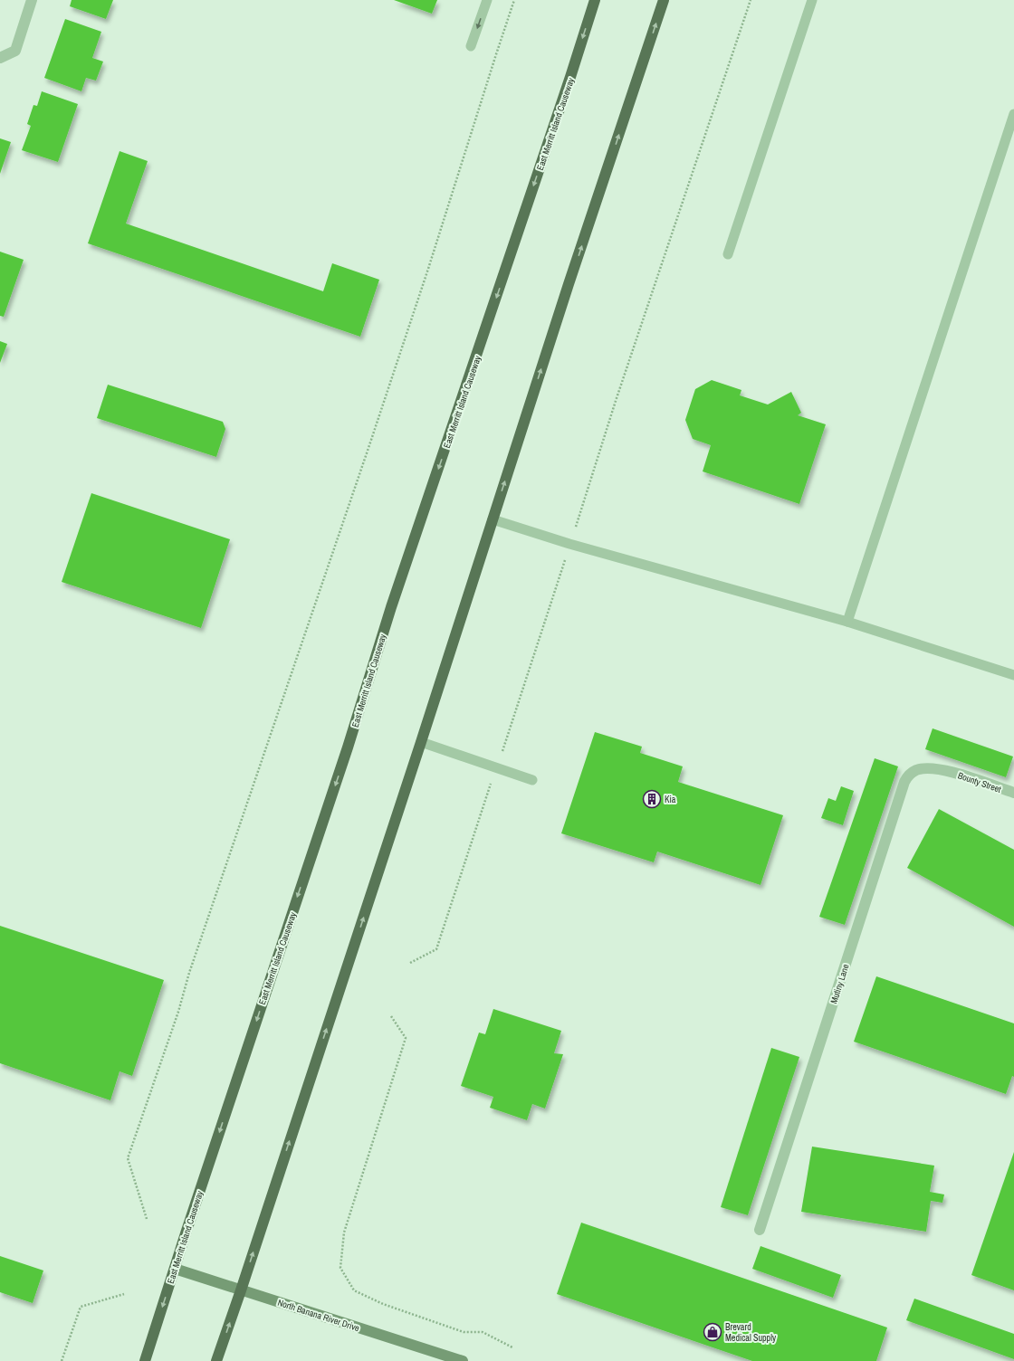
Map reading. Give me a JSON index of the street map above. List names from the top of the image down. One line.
{"streets":{"main road":["East Merritt Island Causeway"],"street":["Bounty Street","Mutiny Lane","North Banana River Drive"]},"crossings":[["East Merritt Island Causeway","North Banana River Drive"],["Bounty Street","Mutiny Lane"]],"places":{"building":["Kia"],"shop":["Brevard Medical Supply"]}}
